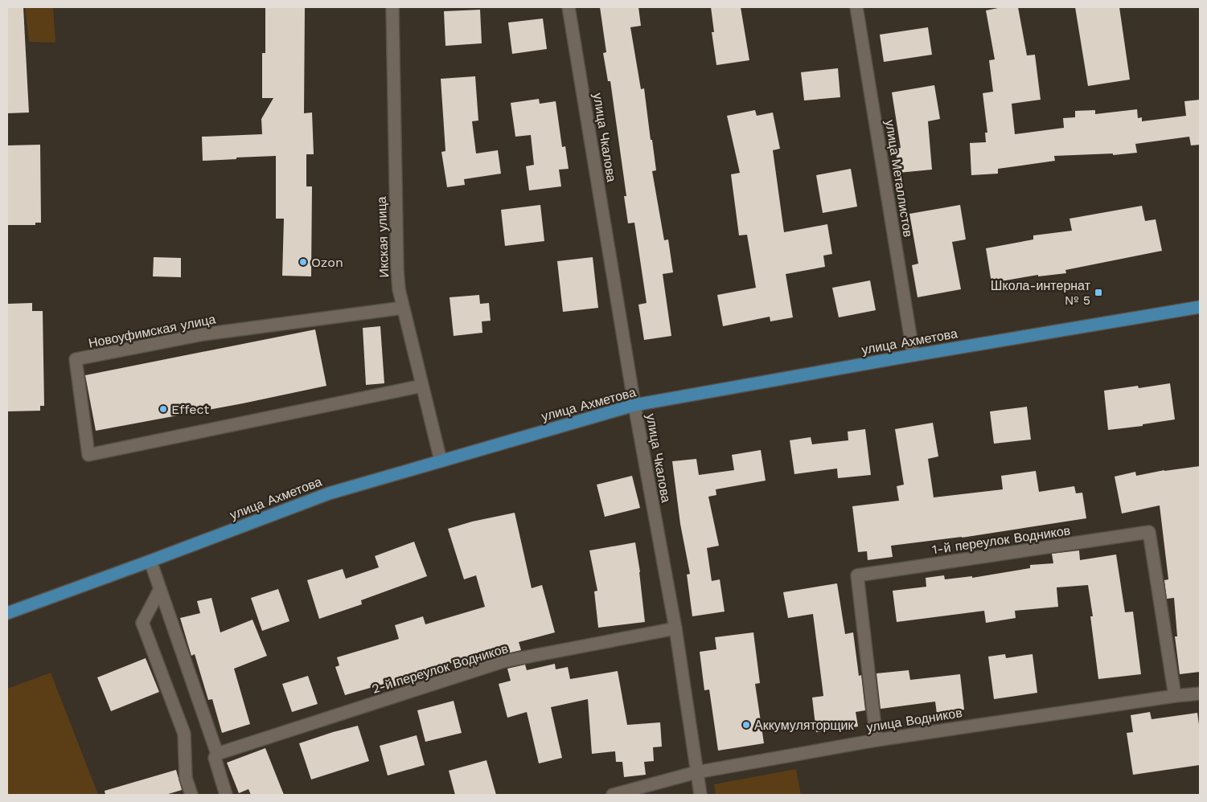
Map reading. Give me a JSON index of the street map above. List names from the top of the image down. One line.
{"streets":{"main road":["улица Ахметова"],"street":["улица Чкалова","улица Металлистов","Икская улица","Новоуфимская улица","1-й переулок Водников","2-й переулок Водников","улица Водников"]},"crossings":[["улица Чкалова","улица Ахметова"],["улица Чкалова","2-й переулок Водников"],["улица Чкалова","улица Водников"],["улица Металлистов","улица Ахметова"],["Икская улица","Новоуфимская улица"],["Икская улица","улица Ахметова"],["1-й переулок Водников","улица Водников"]],"places":{"other":["Ozon","Effect","Аккумуляторщик"],"transit":["Школа-интернат № 5"]}}
